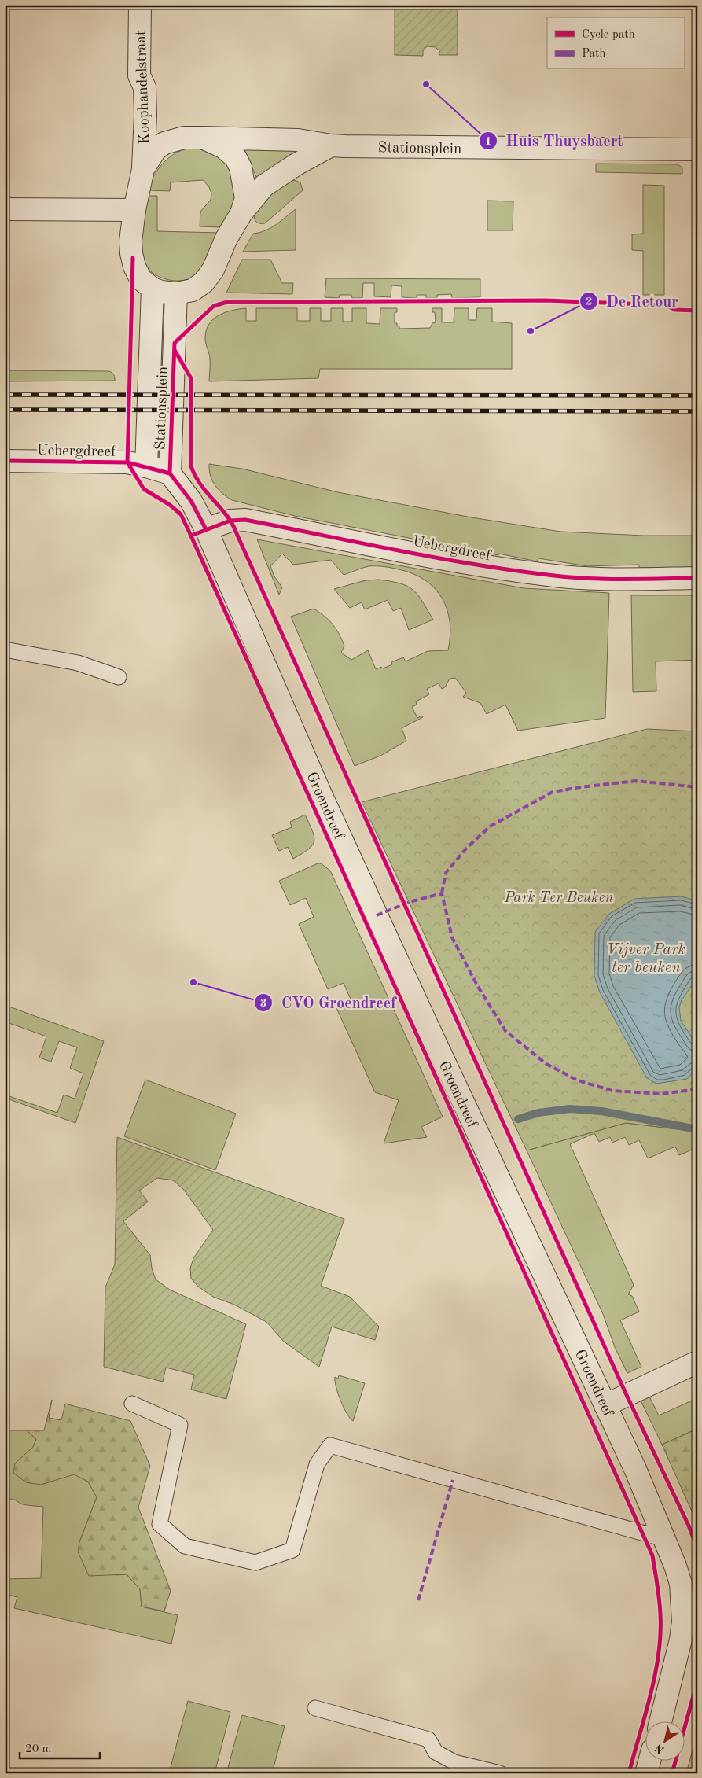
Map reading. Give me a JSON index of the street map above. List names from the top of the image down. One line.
{"streets":{"street":["Koophandelstraat","Stationsplein","Uebergdreef","Groendreef"]},"crossings":[["Koophandelstraat","Stationsplein"],["Stationsplein","Uebergdreef"],["Stationsplein","Groendreef"],["Uebergdreef","Groendreef"]],"water":["Vijver Park ter beuken"],"parks":["Park Ter Beuken"],"places":["Huis Thuysbaert","De Retour","CVO Groendreef"],"legend":["Cycle path","Path"],"scale_bar":"20 m","north":"bottom left"}
